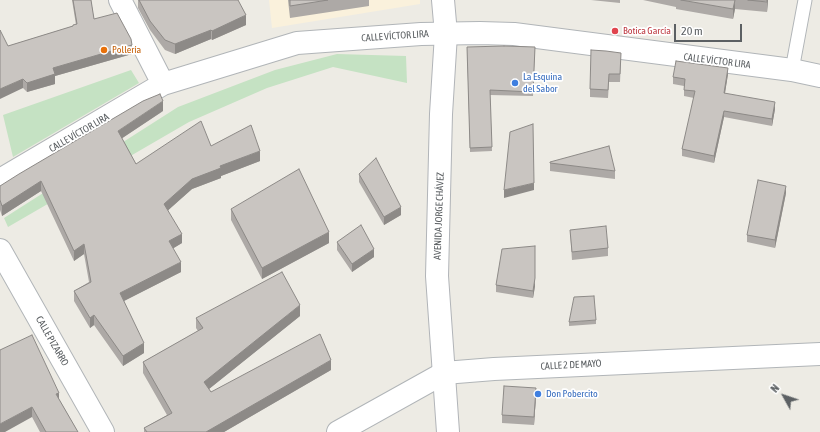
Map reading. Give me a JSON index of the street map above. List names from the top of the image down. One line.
{"streets":{"street":["CALLE VÍCTOR LIRA","AVENIDA JORGE CHÁVEZ","CALLE PIZARRO","CALLE 2 DE MAYO"]},"crossings":[["CALLE VÍCTOR LIRA","AVENIDA JORGE CHÁVEZ"],["AVENIDA JORGE CHÁVEZ","CALLE 2 DE MAYO"]],"places":["Botica García","Pollería","La Esquina del Sabor","Don Pobercito"],"scale_bar":"20 m","north":"top left"}
